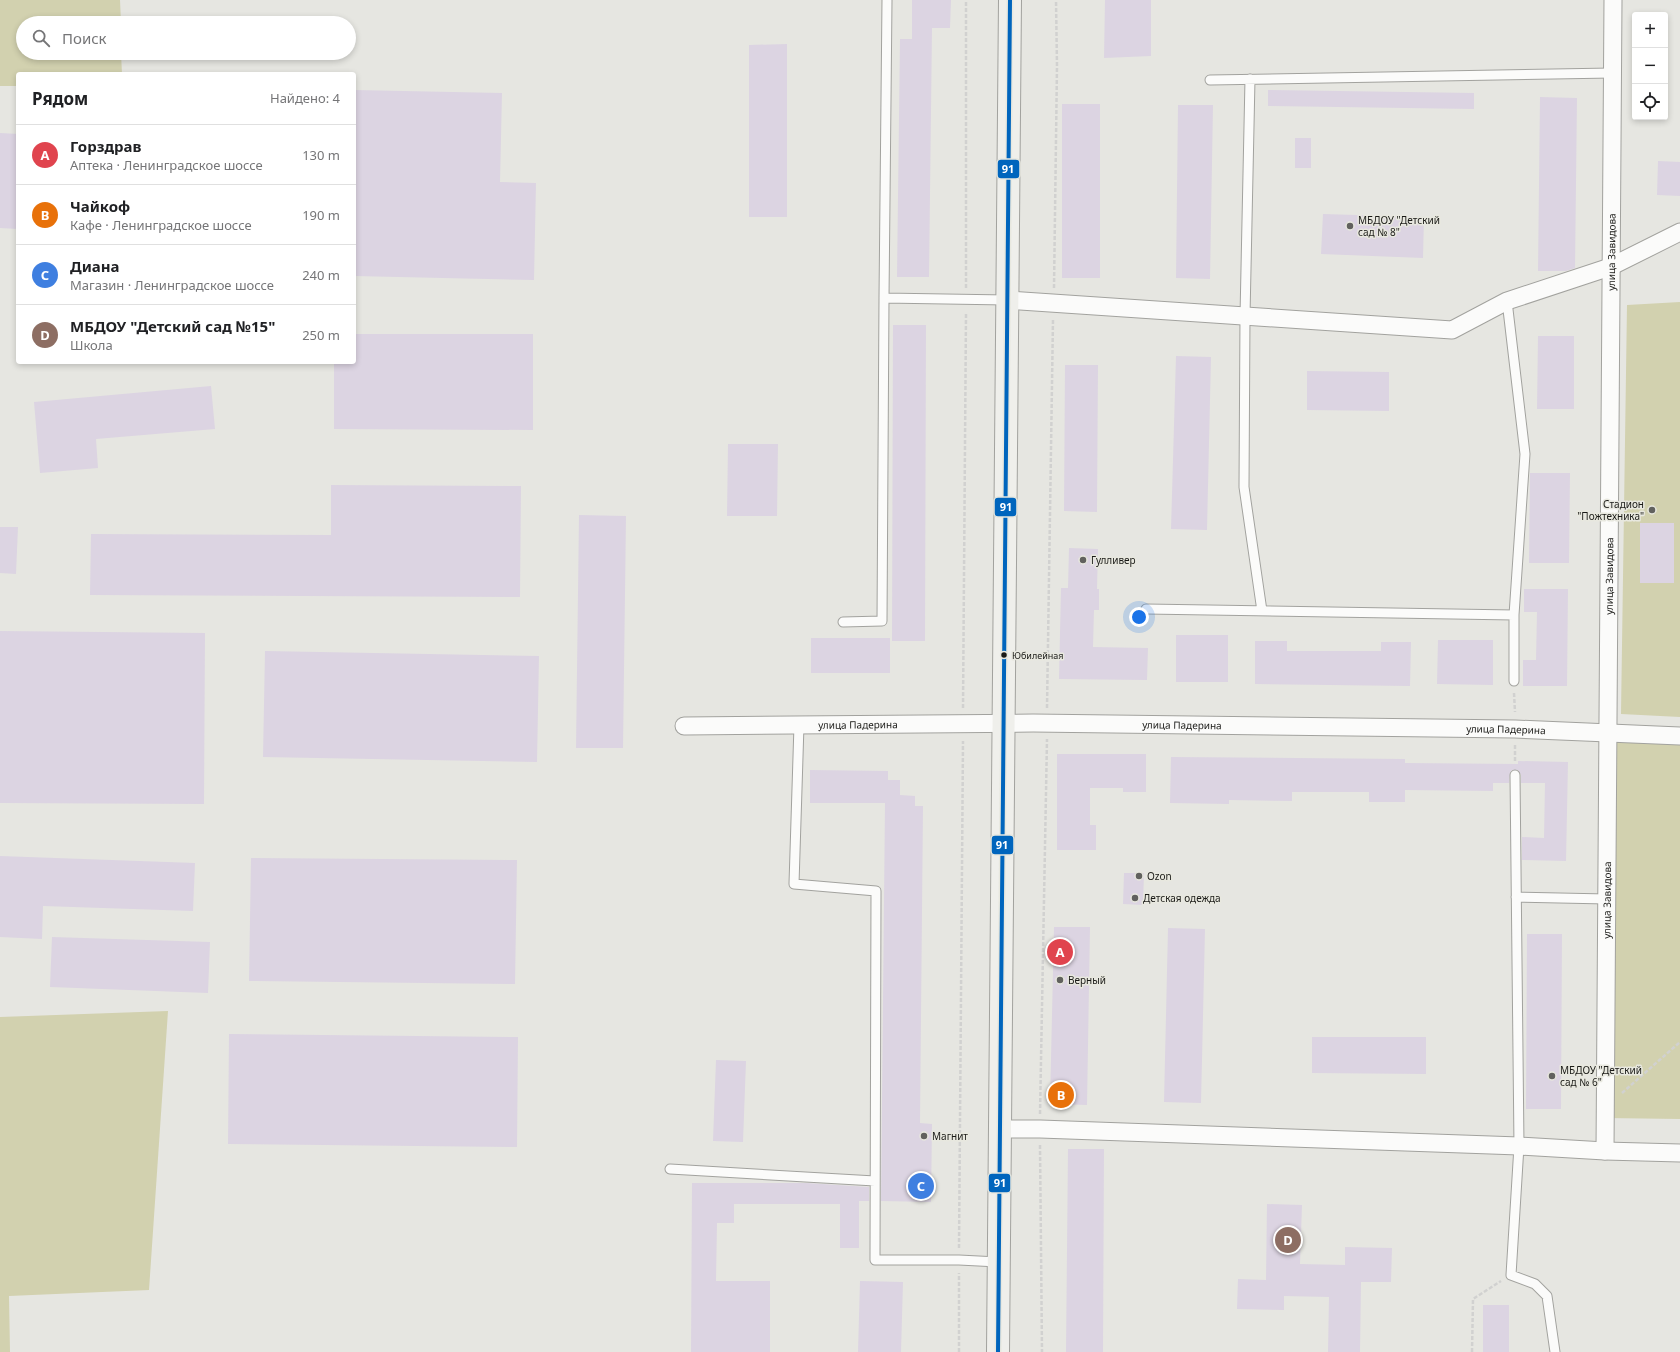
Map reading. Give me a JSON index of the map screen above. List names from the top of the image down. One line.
{"streets":{"street":["улица Завидова","улица Падерина"]},"crossings":[["улица Завидова","улица Падерина"]],"places":["МБДОУ \"Детский сад № 8\"","Стадион \"Пожтехника\"","Гулливер","Юбилейная","Ozon","Детская одежда","Верный","МБДОУ \"Детский сад № 6\"","Магнит"],"lines":["transit line 91"],"page":{"map_buttons":["+","−"],"search":"Поиск","heading":["Рядом","Найдено: 4"],"list":[{"mark":"A","name":"Горздрав","note":"Аптека · Ленинградское шоссе","value":"130 m"},{"mark":"B","name":"Чайкоф","note":"Кафе · Ленинградское шоссе","value":"190 m"},{"mark":"C","name":"Диана","note":"Магазин · Ленинградское шоссе","value":"240 m"},{"mark":"D","name":"МБДОУ \"Детский сад №15\"","note":"Школа","value":"250 m"}],"pins":["A","B","C","D"]}}
